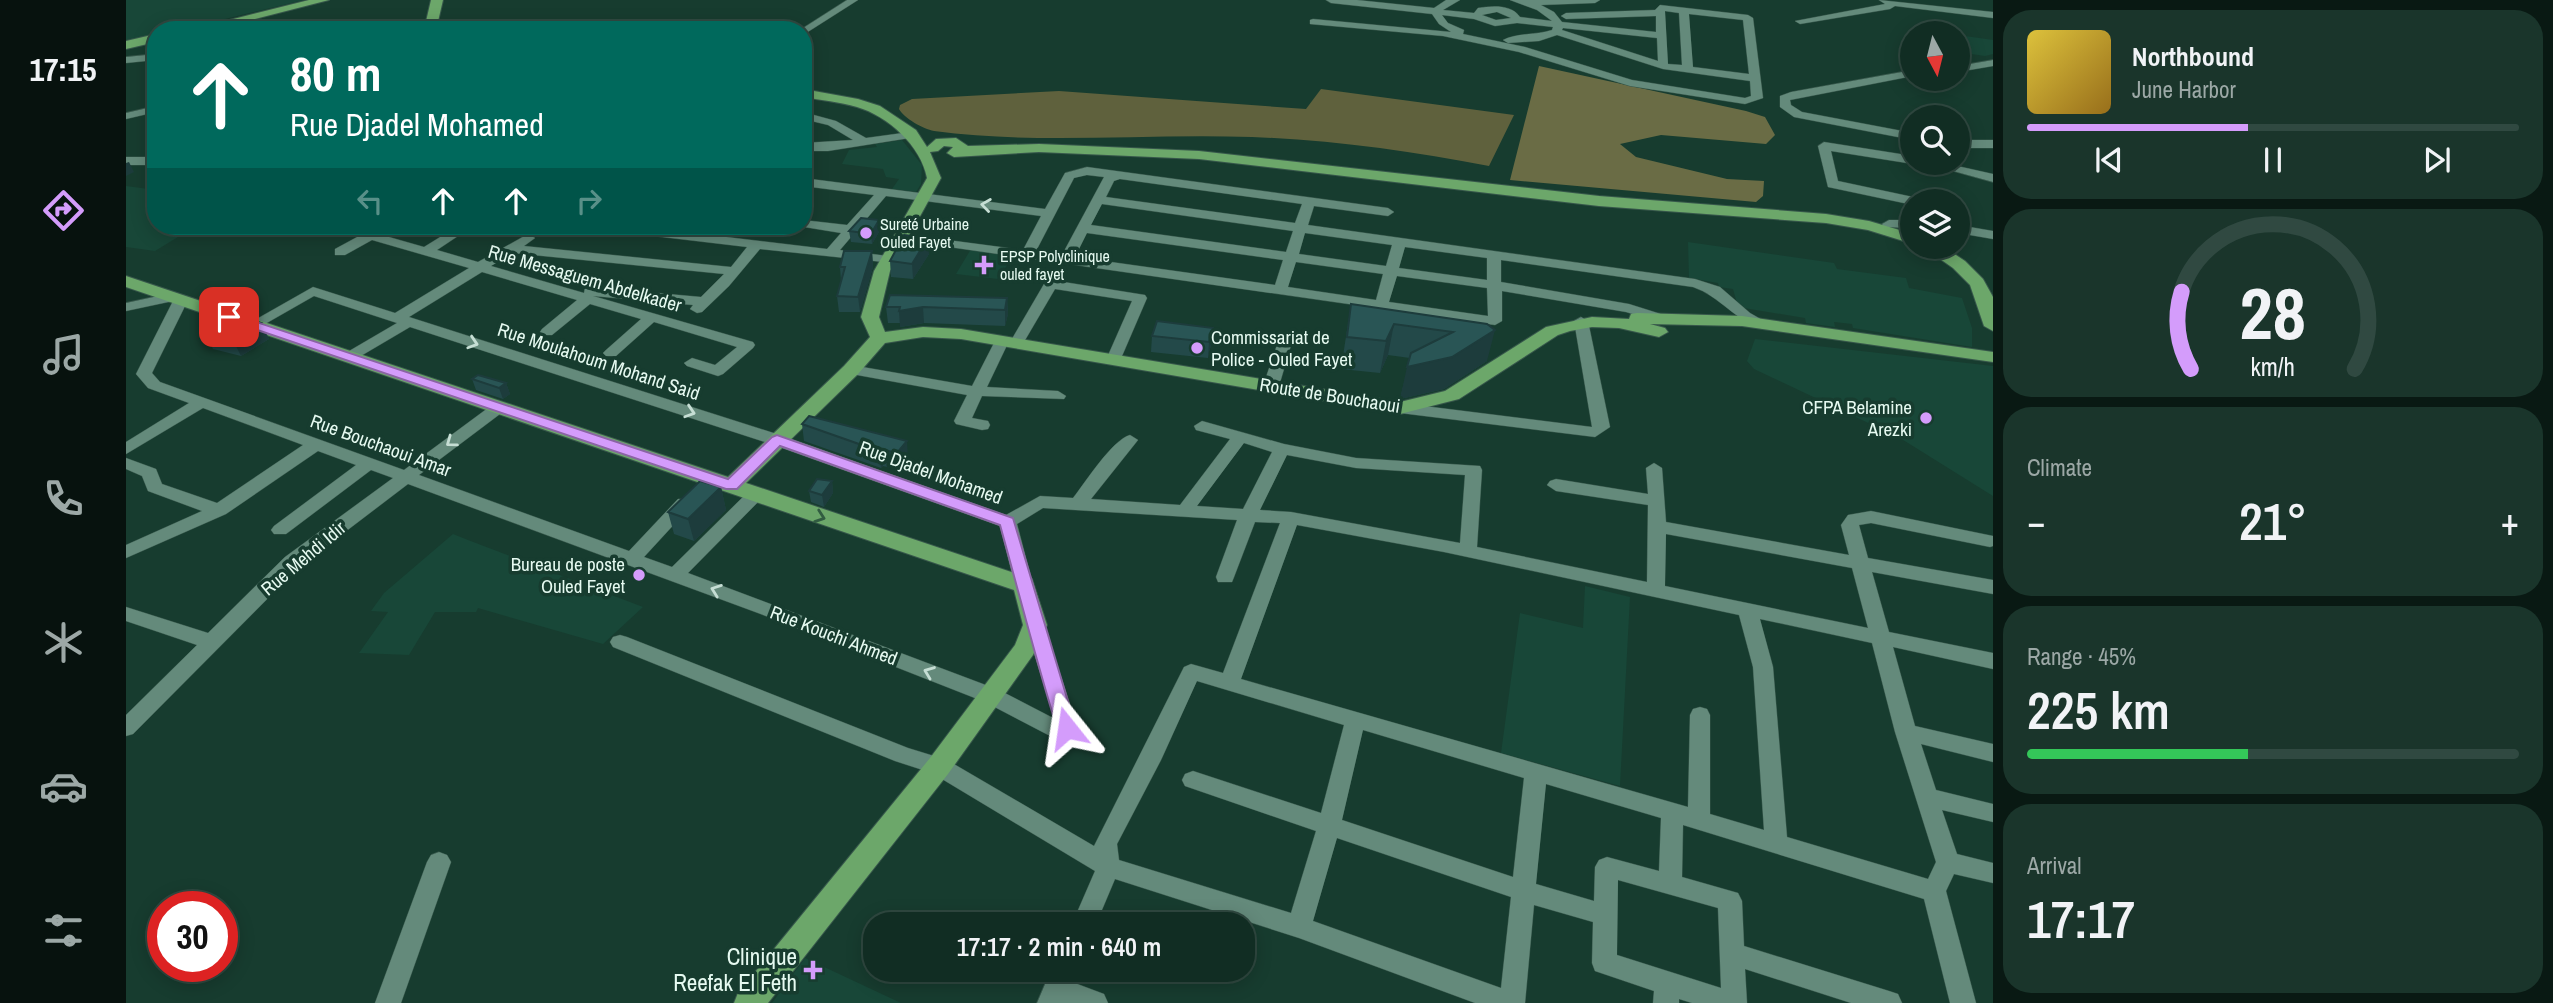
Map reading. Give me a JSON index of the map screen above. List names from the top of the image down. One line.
{"streets":{"main road":["Route de Bouchaoui"],"street":["Rue Messaguem Abdelkader","Rue Moulahoum Mohand Said","Rue Bouchaoui Amar","Rue Djadel Mohamed","Rue Mehdi Idir","Rue Kouchi Ahmed"]},"crossings":[["Rue Moulahoum Mohand Said","Rue Djadel Mohamed"],["Rue Bouchaoui Amar","Rue Mehdi Idir"],["Rue Bouchaoui Amar","Rue Kouchi Ahmed"]],"places":{"other":["Sureté Urbaine Ouled Fayet","Commissariat de Police - Ouled Fayet","CFPA Belamine Arezki","Bureau de poste Ouled Fayet"],"health":["EPSP Polyclinique ouled fayet","Clinique Reefak El Feth"]},"north":"bottom","page":{"tabs":"17:15","turn":["80 m","Rue Djadel Mohamed"],"song":["Northbound","June Harbor"],"tile":["Climate",["Range · 45%","225 km"],["Arrival","17:17"]],"heat":["−","21°","+"],"limit":"30","trip":"17:17 · 2 min · 640 m","gauge":["28","km/h"]}}
